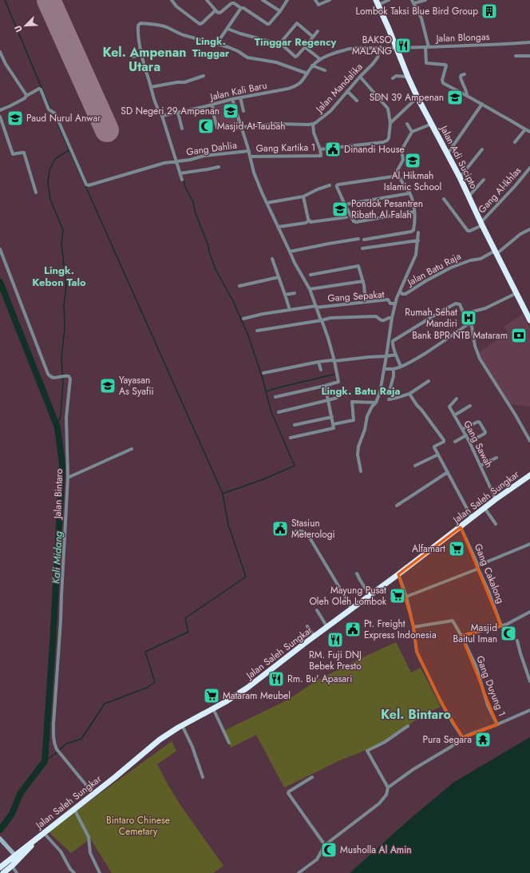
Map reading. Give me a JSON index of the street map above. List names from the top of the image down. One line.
{"streets":{"highway":["Jalan Adi Sucipto","Jalan Saleh Sungkar"],"street":["Jalan Blongas","Jalan Mandalika","Jalan Kali Baru","Gang Kartika 1","Gang Dahlia","Gang Al-Ikhlas","Jalan Batu Raja","Gang Sepakat","Gang Sawah","Jalan Bintaro","Gang Cakalong","Gang Duyung 1"]},"crossings":[["Jalan Blongas","Jalan Kali Baru"],["Jalan Blongas","Jalan Adi Sucipto"],["Jalan Mandalika","Jalan Kali Baru"],["Jalan Kali Baru","Jalan Adi Sucipto"],["Jalan Adi Sucipto","Gang Al-Ikhlas"],["Jalan Adi Sucipto","Jalan Batu Raja"],["Gang Sawah","Jalan Saleh Sungkar"],["Jalan Bintaro","Jalan Saleh Sungkar"],["Jalan Saleh Sungkar","Gang Cakalong"]],"districts":["Lingk. Tinggar","Tinggar Regency","Kel. Ampenan Utara","Lingk. Kebon Talo","Lingk. Batu Raja","Kel. Bintaro"],"water":["Kali Midang"],"parks":["Bintaro Chinese Cemetary"],"places":{"building":["Lombok Taksi Blue Bird Group"],"restaurant":["BAKSO MALANG","RM. Fuji DNJ Bebek Presto","Rm. Bu' Apasari"],"school or university":["SDN 39 Ampenan","SD Negeri 29 Ampenan","Paud Nurul Anwar","Al Hikmah Islamic School","Pondok Pesantren Ribath Al Falah","Yayasan As Syafii"],"mosque":["Masjid At-Taubah","Masjid Baitul Iman","Musholla Al Amin"],"public building":["Dinandi House","Stasiun Meterologi","Pt. Freight Express Indonesia"],"hospital":["Rumah Sehat Mandiri"],"bank":["Bank BPR NTB Mataram"],"supermarket":["Alfamart","Mayung Pusat Oleh Oleh Lombok","Mataram Meubel"],"temple":["Pura Segara"]},"north":"bottom left"}
